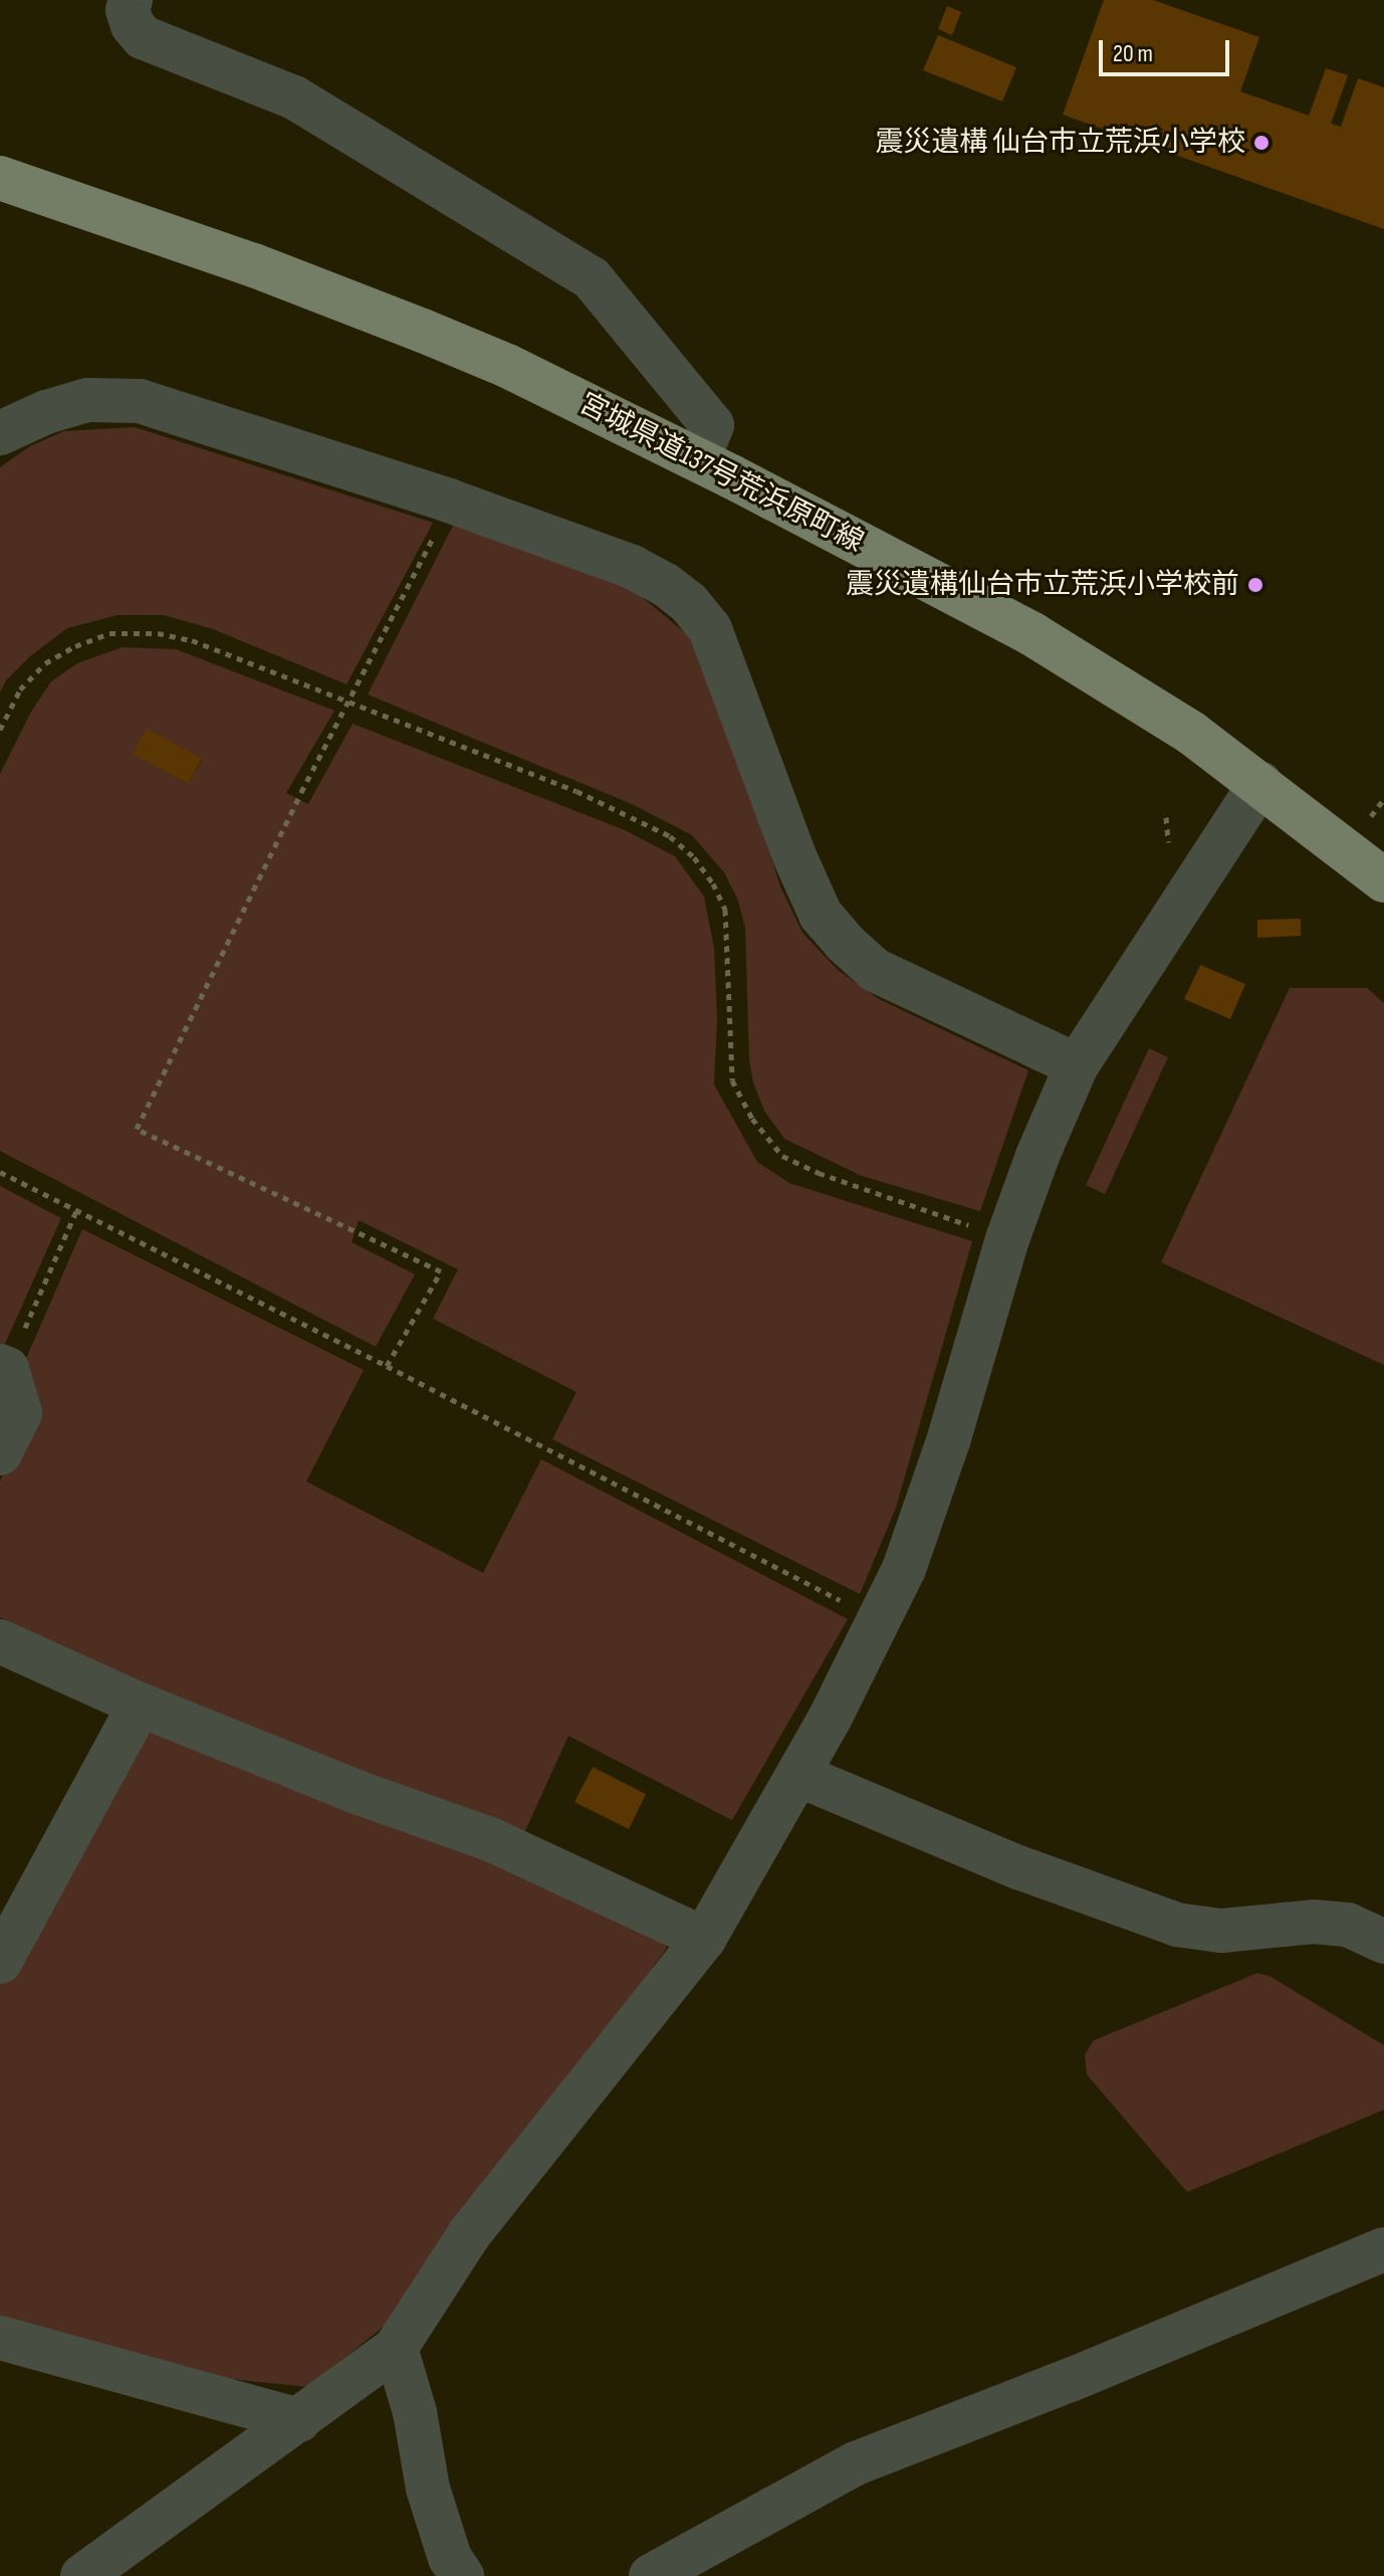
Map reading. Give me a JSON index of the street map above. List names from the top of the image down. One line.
{"streets":{"main road":["宮城県道137号荒浜原町線"]},"places":["震災遺構 仙台市立荒浜小学校","震災遺構仙台市立荒浜小学校前"],"scale_bar":"20 m"}
